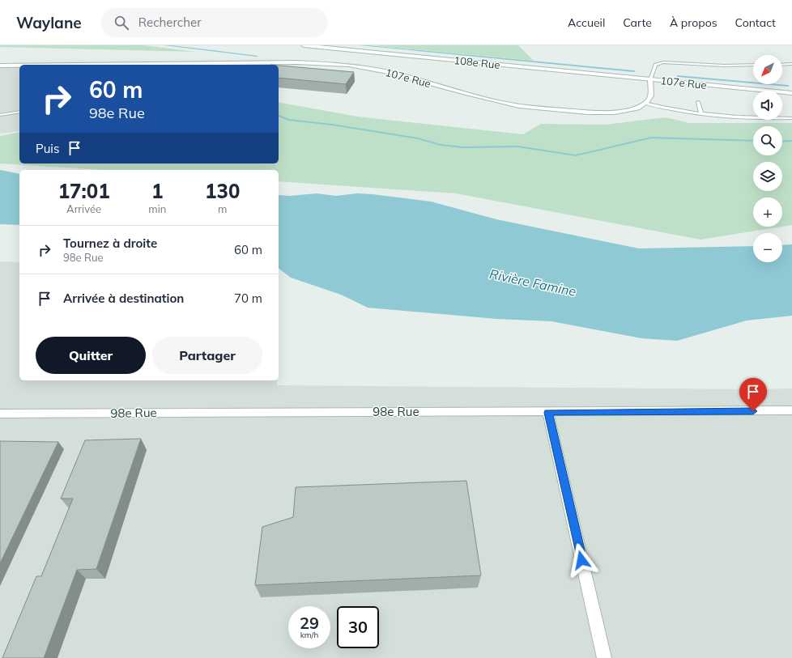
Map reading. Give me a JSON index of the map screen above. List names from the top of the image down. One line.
{"streets":{"street":["108e Rue","107e Rue","98e Rue"]},"crossings":[["108e Rue","107e Rue"]],"water":["Rivière Famine"],"north":"bottom left","page":{"header":"Waylane","search":"Rechercher","nav":["Accueil","Carte","À propos","Contact"],"map_buttons":["+","−"],"turn":["60 m","98e Rue"],"then":"Puis","eta":["17:01","Arrivée","1","min","130","m"],"list":[{"name":"Tournez à droite","note":"98e Rue","value":"60 m"},{"name":"Arrivée à destination","value":"70 m"}],"buttons":["Quitter","Partager"],"speed":"29 km/h","limit":"30"}}
